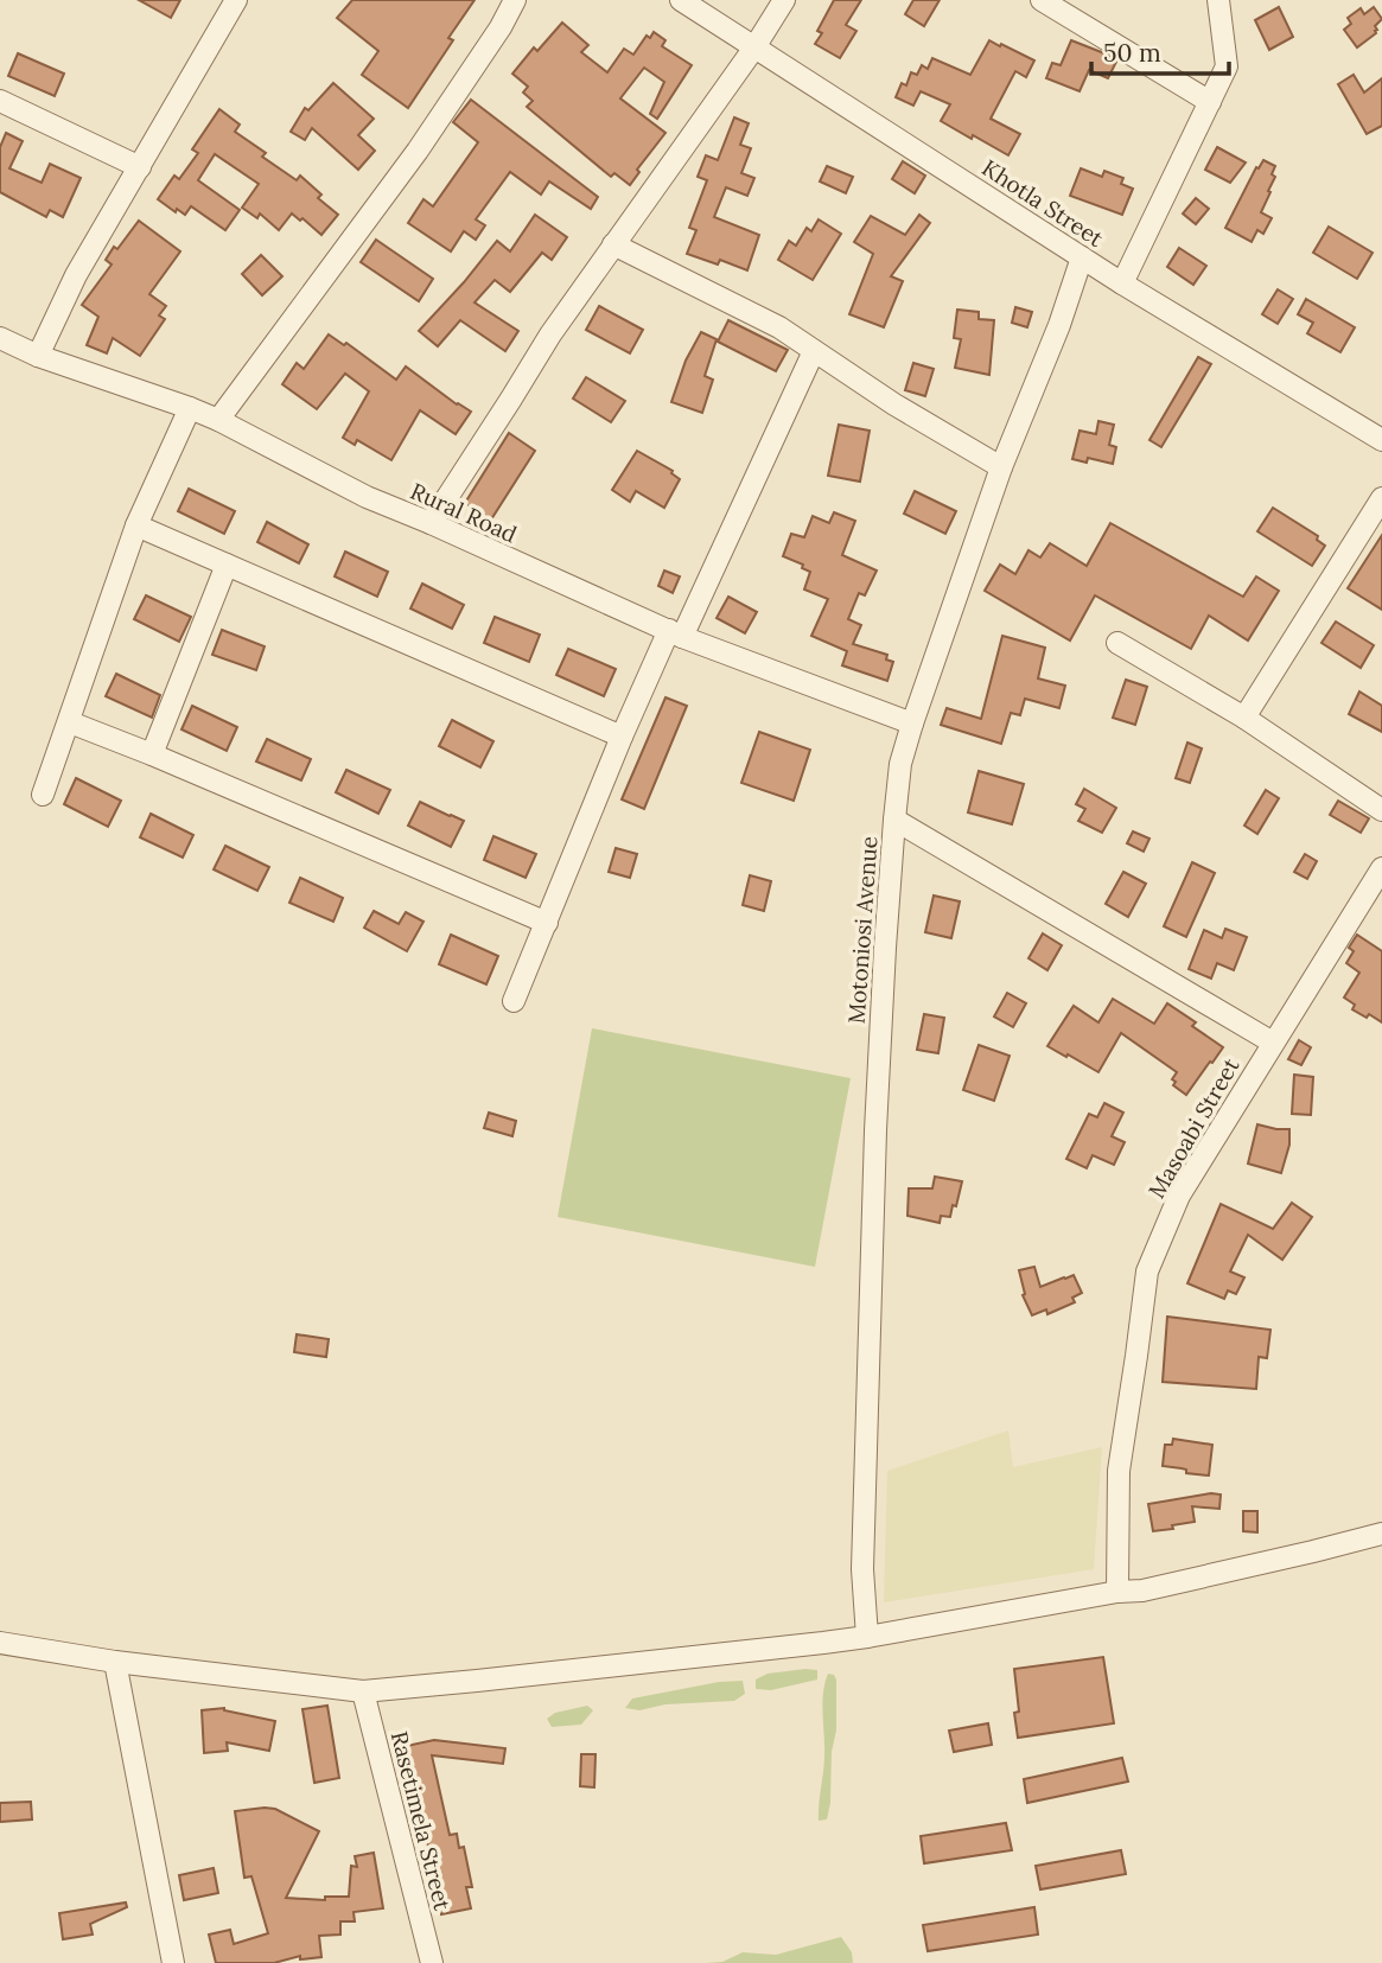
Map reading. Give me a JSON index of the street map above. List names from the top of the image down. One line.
{"streets":{"street":["Khotla Street","Rural Road","Motoniosi Avenue","Masoabi Street","Rasetimela Street"]},"crossings":[["Khotla Street","Motoniosi Avenue"],["Rural Road","Motoniosi Avenue"]],"scale_bar":"50 m"}
